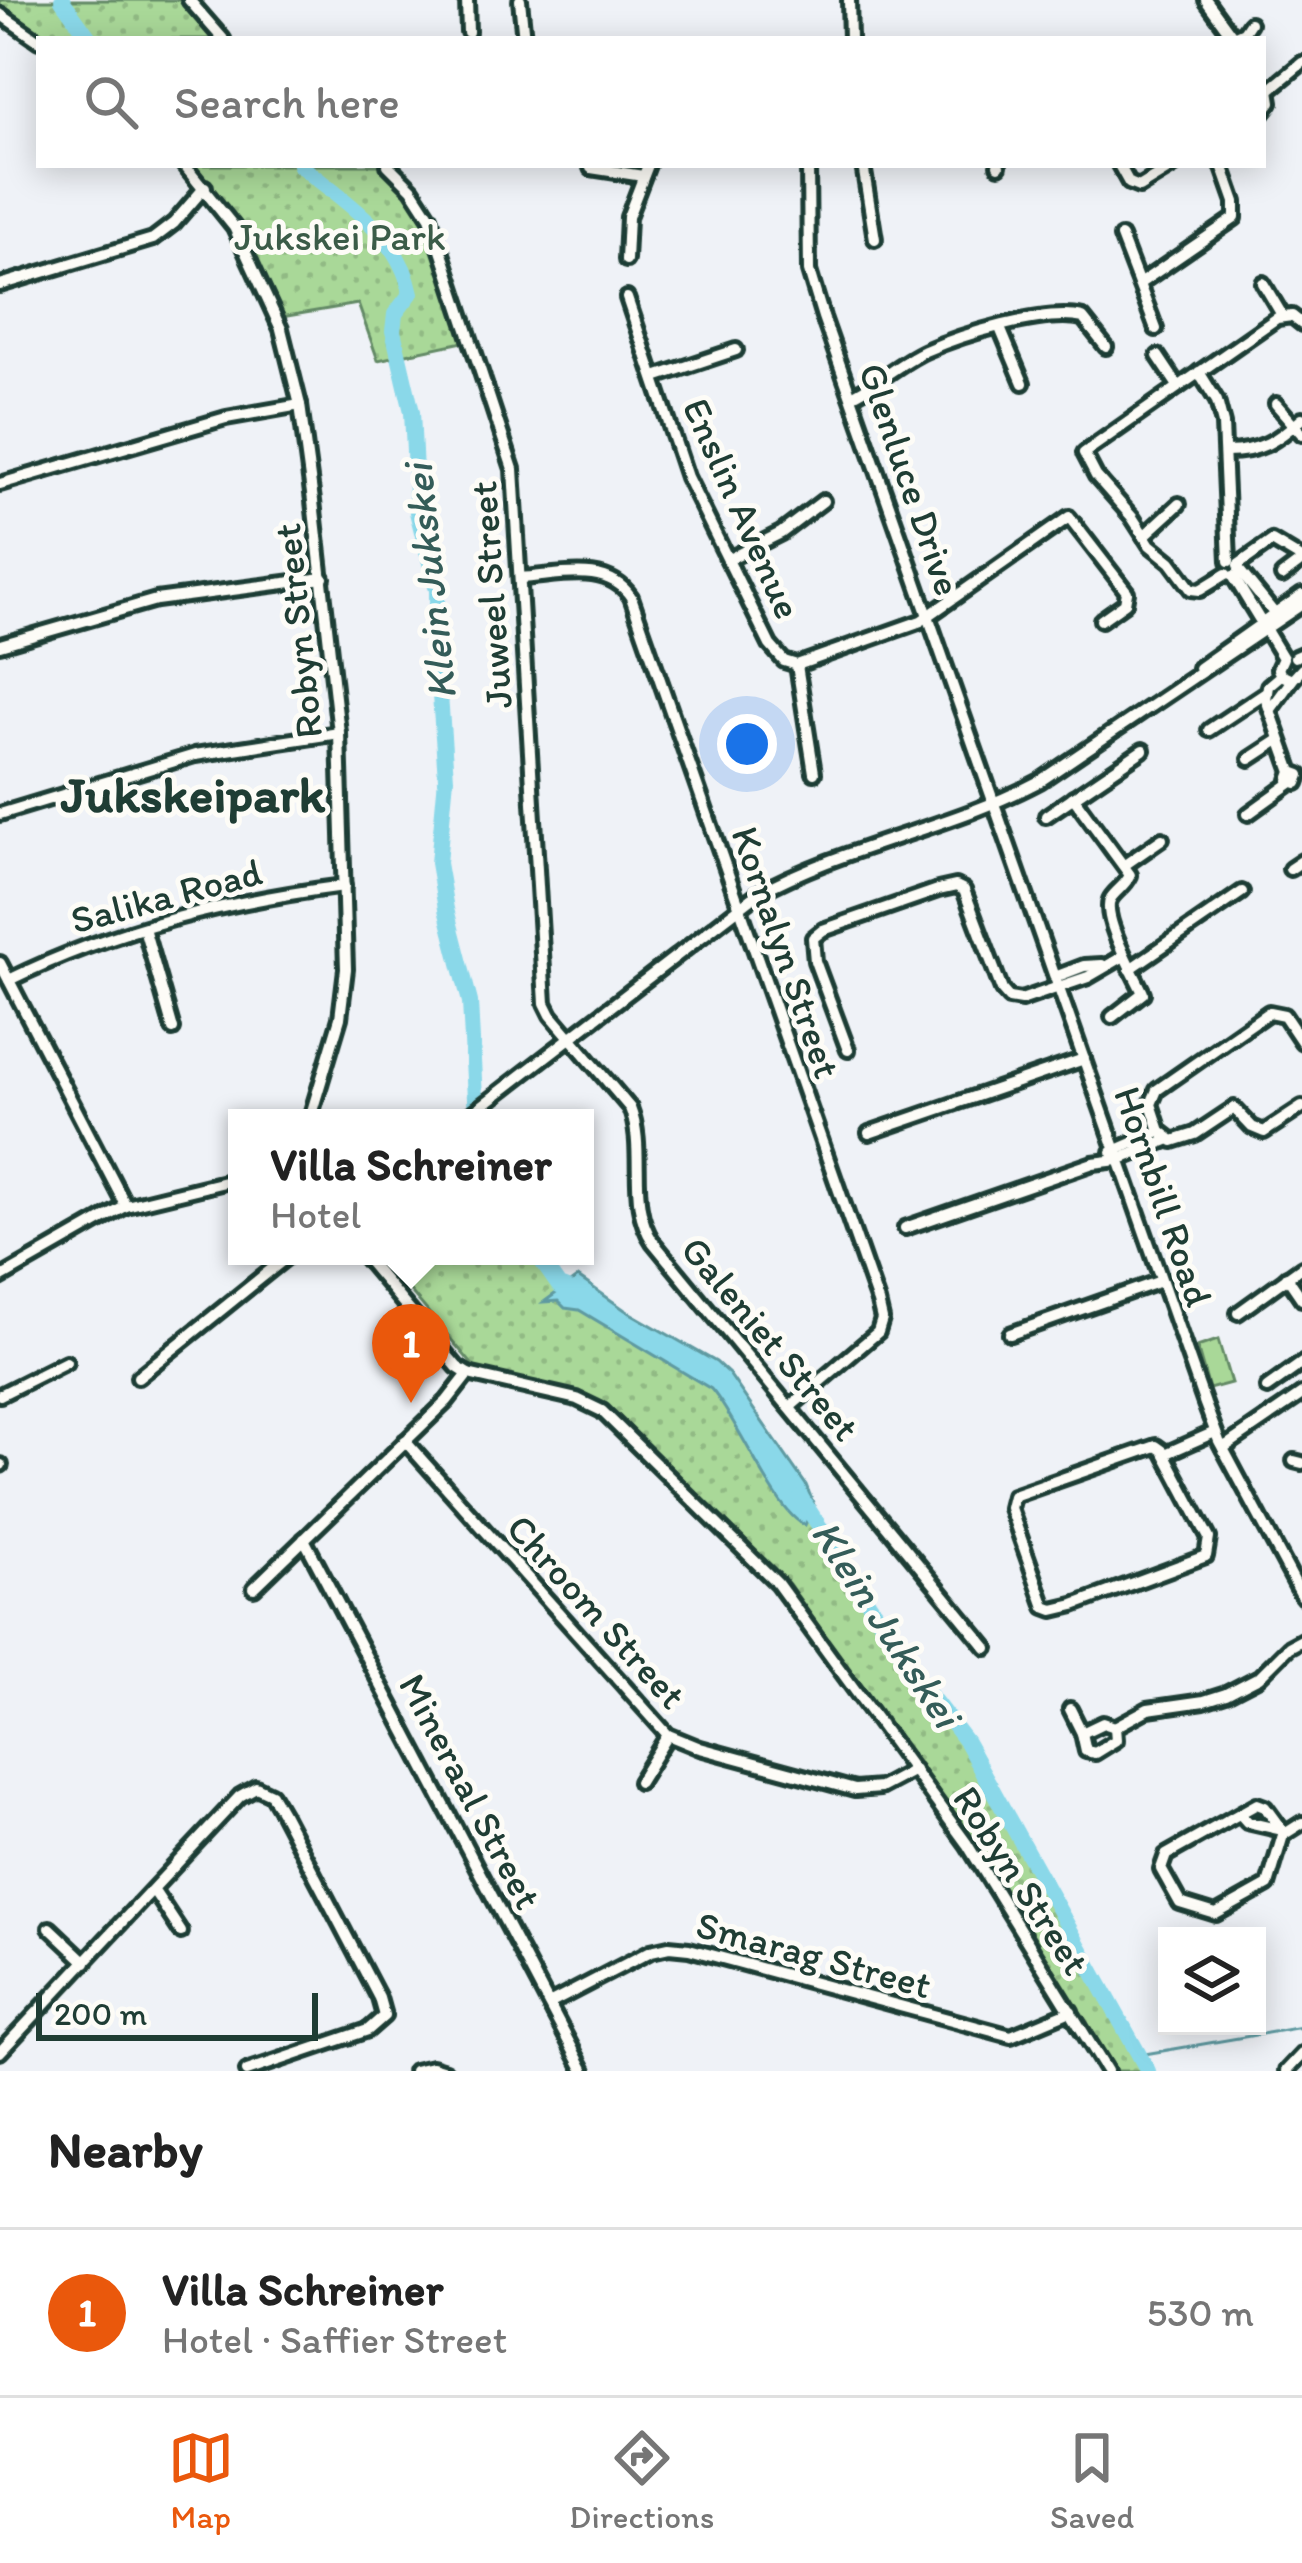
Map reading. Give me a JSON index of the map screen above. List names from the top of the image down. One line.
{"streets":{"street":["Glenluce Drive","Enslin Avenue","Juweel Street","Robyn Street","Salika Road","Kornalyn Street","Hornbill Road","Galeniet Street","Chroom Street","Mineraal Street","Smarag Street"]},"crossings":[["Glenluce Drive","Enslin Avenue"],["Glenluce Drive","Hornbill Road"],["Juweel Street","Kornalyn Street"],["Juweel Street","Galeniet Street"],["Robyn Street","Salika Road"],["Robyn Street","Chroom Street"],["Robyn Street","Smarag Street"],["Kornalyn Street","Galeniet Street"],["Mineraal Street","Smarag Street"]],"districts":["Jukskeipark"],"water":["Klein Jukskei"],"parks":["Jukskei Park"],"scale_bar":"200 m","page":{"search":"Search here","popup":["Villa Schreiner","Hotel"],"pins":"1","scale":"200 m","heading":"Nearby","list":[{"mark":"1","name":"Villa Schreiner","note":"Hotel · Saffier Street","value":"530 m"}],"nav":["Map","Directions","Saved"]}}
